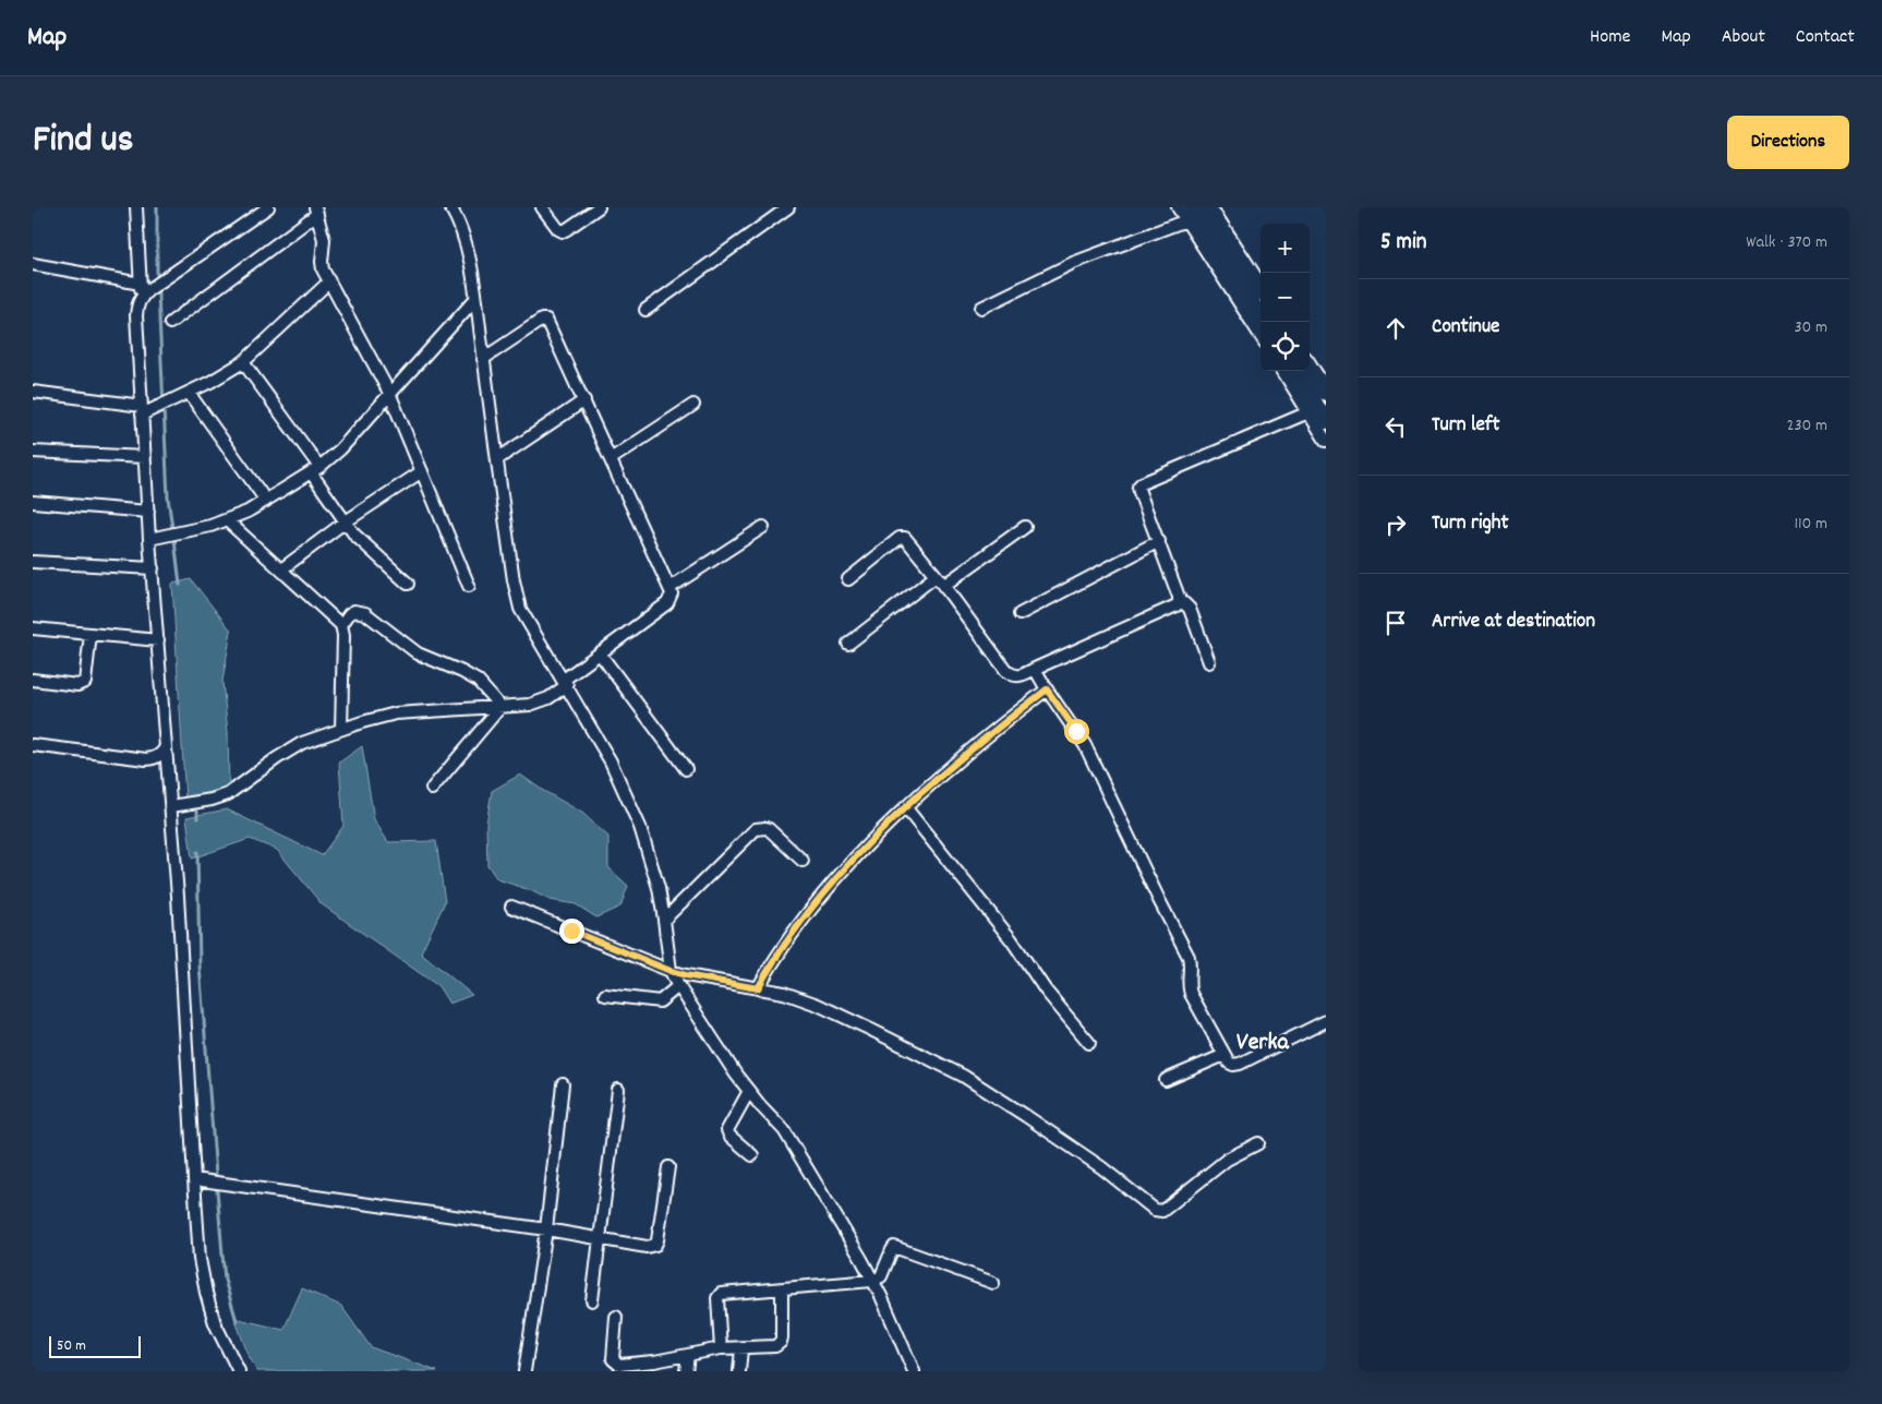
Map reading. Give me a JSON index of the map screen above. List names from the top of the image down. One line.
{"districts":["Verka"],"scale_bar":"50 m","page":{"header":"Map","nav":["Home","Map","About","Contact"],"title":"Find us","buttons":"Directions","heading":["5 min","Walk · 370 m"],"map_buttons":["+","−"],"list":[["Continue","30 m"],["Turn left","230 m"],["Turn right","110 m"],"Arrive at destination"],"scale":"50 m"}}
